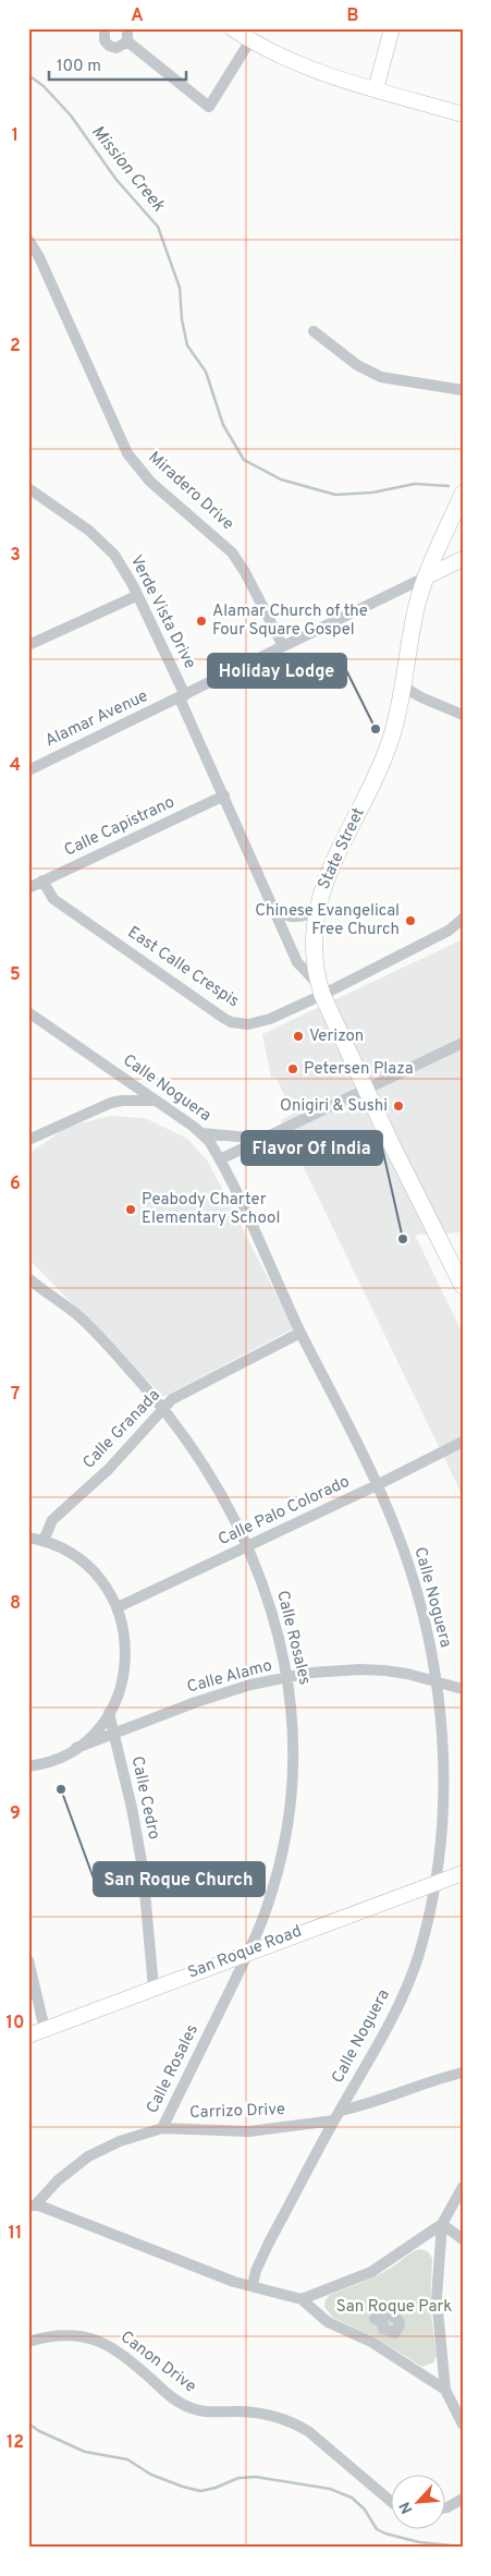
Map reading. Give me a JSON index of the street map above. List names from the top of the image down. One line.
{"streets":{"main road":["State Street"],"street":["Miradero Drive","Verde Vista Drive","Alamar Avenue","Calle Capistrano","East Calle Crespis","Calle Noguera","Calle Granada","Calle Palo Colorado","Calle Rosales","Calle Alamo","Calle Cedro","San Roque Road","Carrizo Drive","Canon Drive"]},"crossings":[["Miradero Drive","Alamar Avenue"],["Verde Vista Drive","Alamar Avenue"],["Verde Vista Drive","Calle Capistrano"],["Verde Vista Drive","State Street"],["Verde Vista Drive","East Calle Crespis"],["Alamar Avenue","State Street"],["Calle Capistrano","East Calle Crespis"],["State Street","East Calle Crespis"],["Calle Noguera","Calle Granada"],["Calle Noguera","Calle Palo Colorado"],["Calle Noguera","Calle Alamo"],["Calle Noguera","San Roque Road"],["Calle Noguera","Carrizo Drive"],["Calle Granada","Calle Rosales"],["Calle Palo Colorado","Calle Rosales"],["Calle Rosales","Calle Alamo"],["Calle Rosales","San Roque Road"],["Calle Rosales","Carrizo Drive"],["Calle Alamo","Calle Cedro"],["Calle Cedro","San Roque Road"]],"water":["Mission Creek"],"parks":["San Roque Park"],"places":["Alamar Church of the Four Square Gospel","Holiday Lodge","Chinese Evangelical Free Church","Verizon","Petersen Plaza","Onigiri & Sushi","Peabody Charter Elementary School","Flavor Of India","San Roque Church"],"scale_bar":"100 m","north":"bottom left","grid":{"columns":["A","B"],"rows":["1","2","3","4","5","6","7","8","9","10","11","12"]}}
